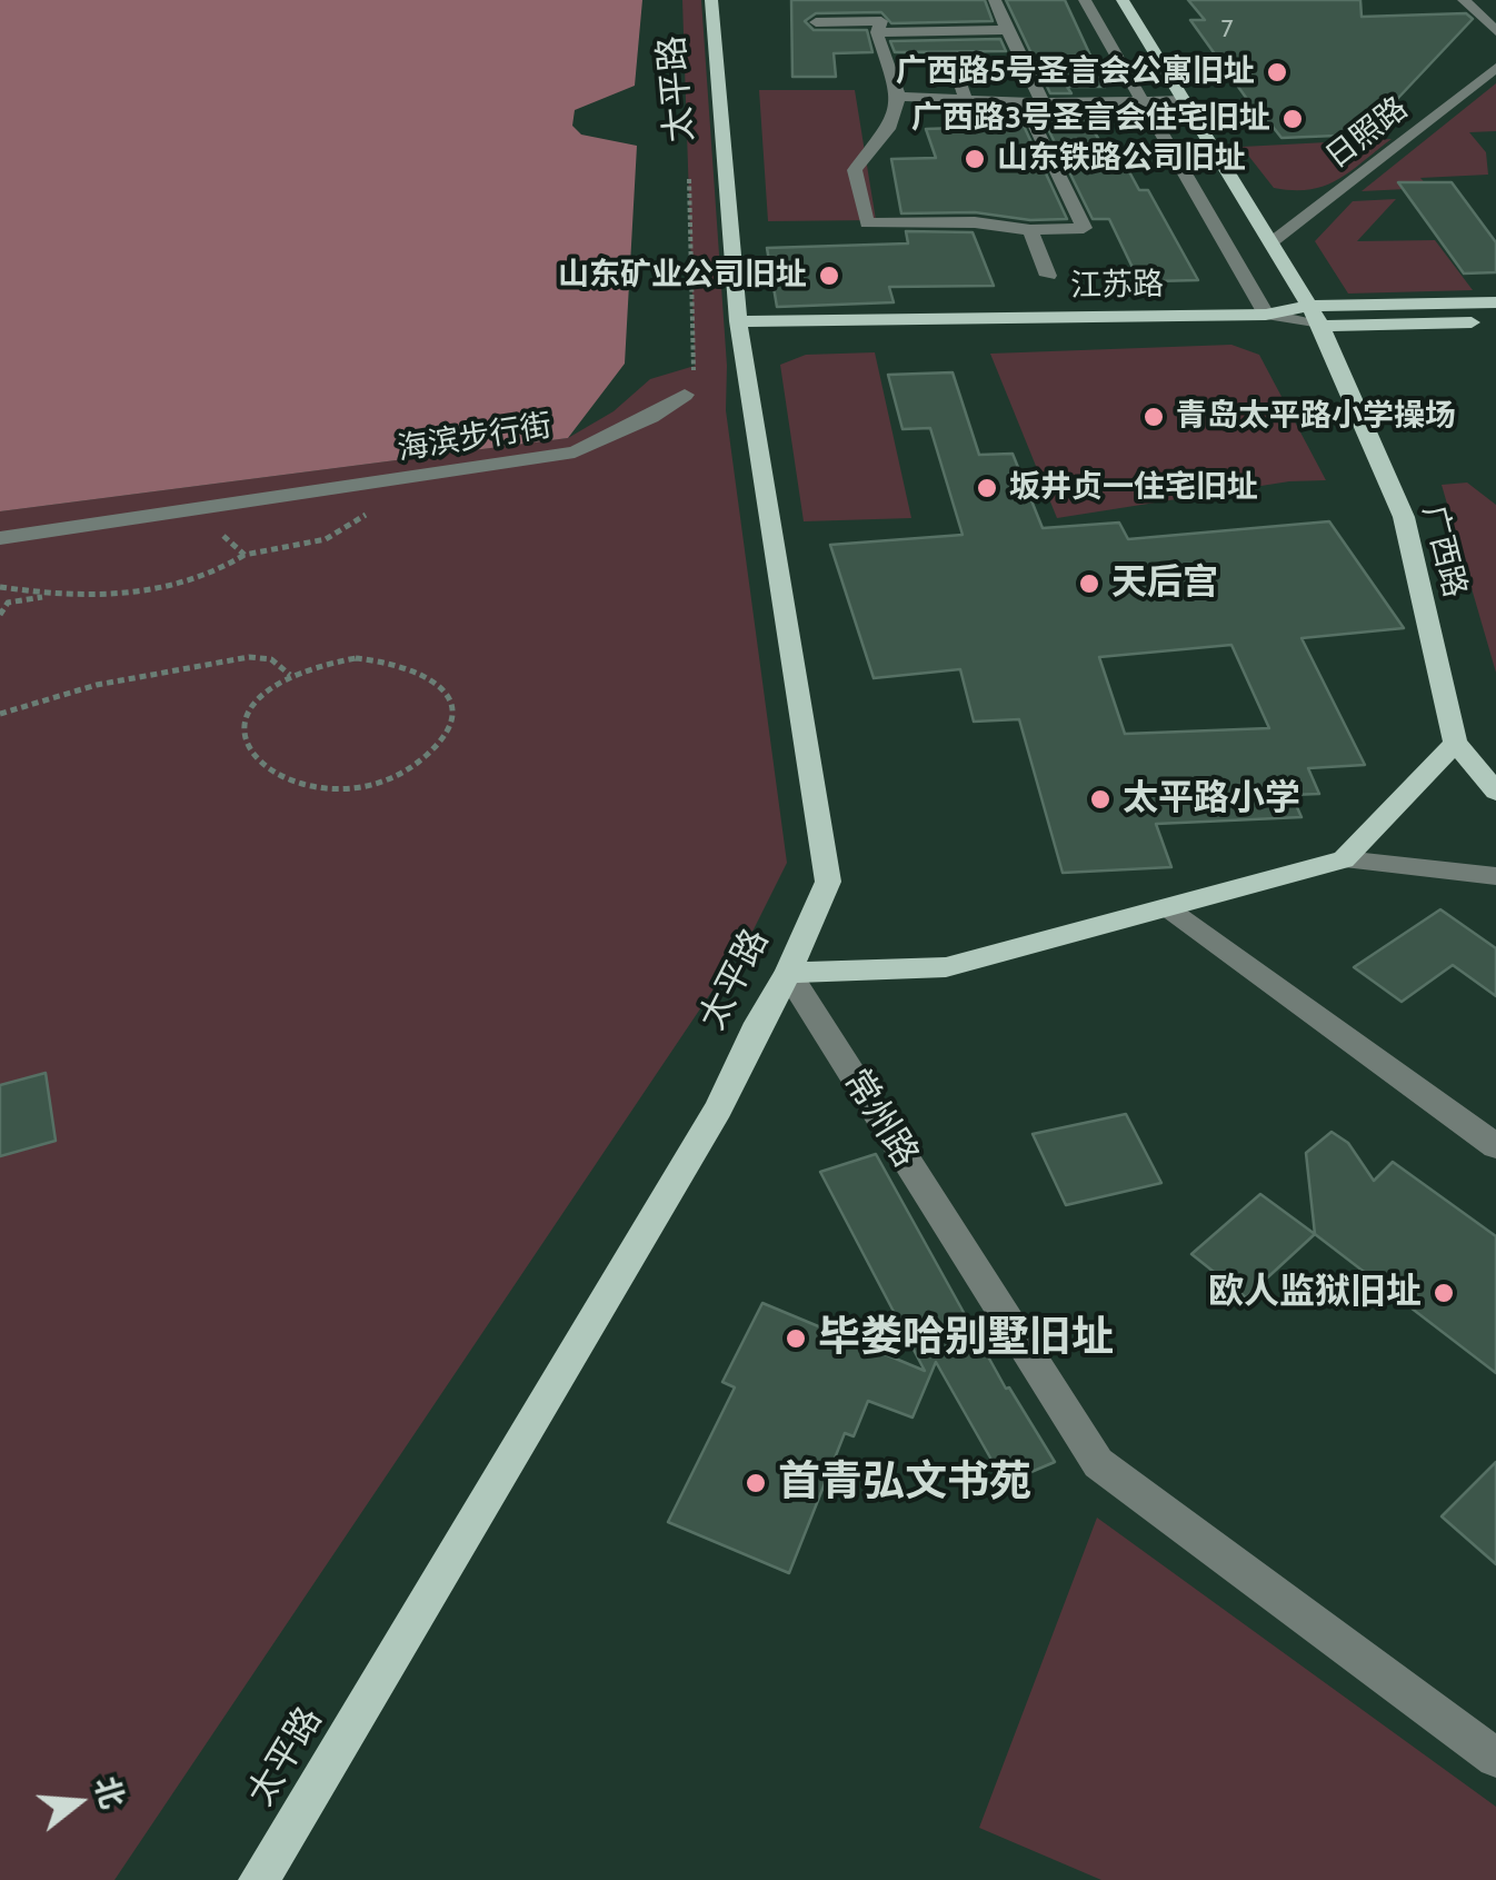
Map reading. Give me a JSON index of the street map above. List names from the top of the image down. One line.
{"streets":{"main road":["太平路","江苏路","广西路"],"street":["日照路","海滨步行街","常州路"]},"crossings":[["太平路","江苏路"],["太平路","常州路"],["日照路","广西路"]],"places":["广西路5号圣言会公寓旧址","广西路3号圣言会住宅旧址","山东铁路公司旧址","山东矿业公司旧址","青岛太平路小学操场","坂井贞一住宅旧址","天后宫","太平路小学","欧人监狱旧址","毕娄哈别墅旧址","首青弘文书苑"],"house_numbers":["7"],"north":"right"}
